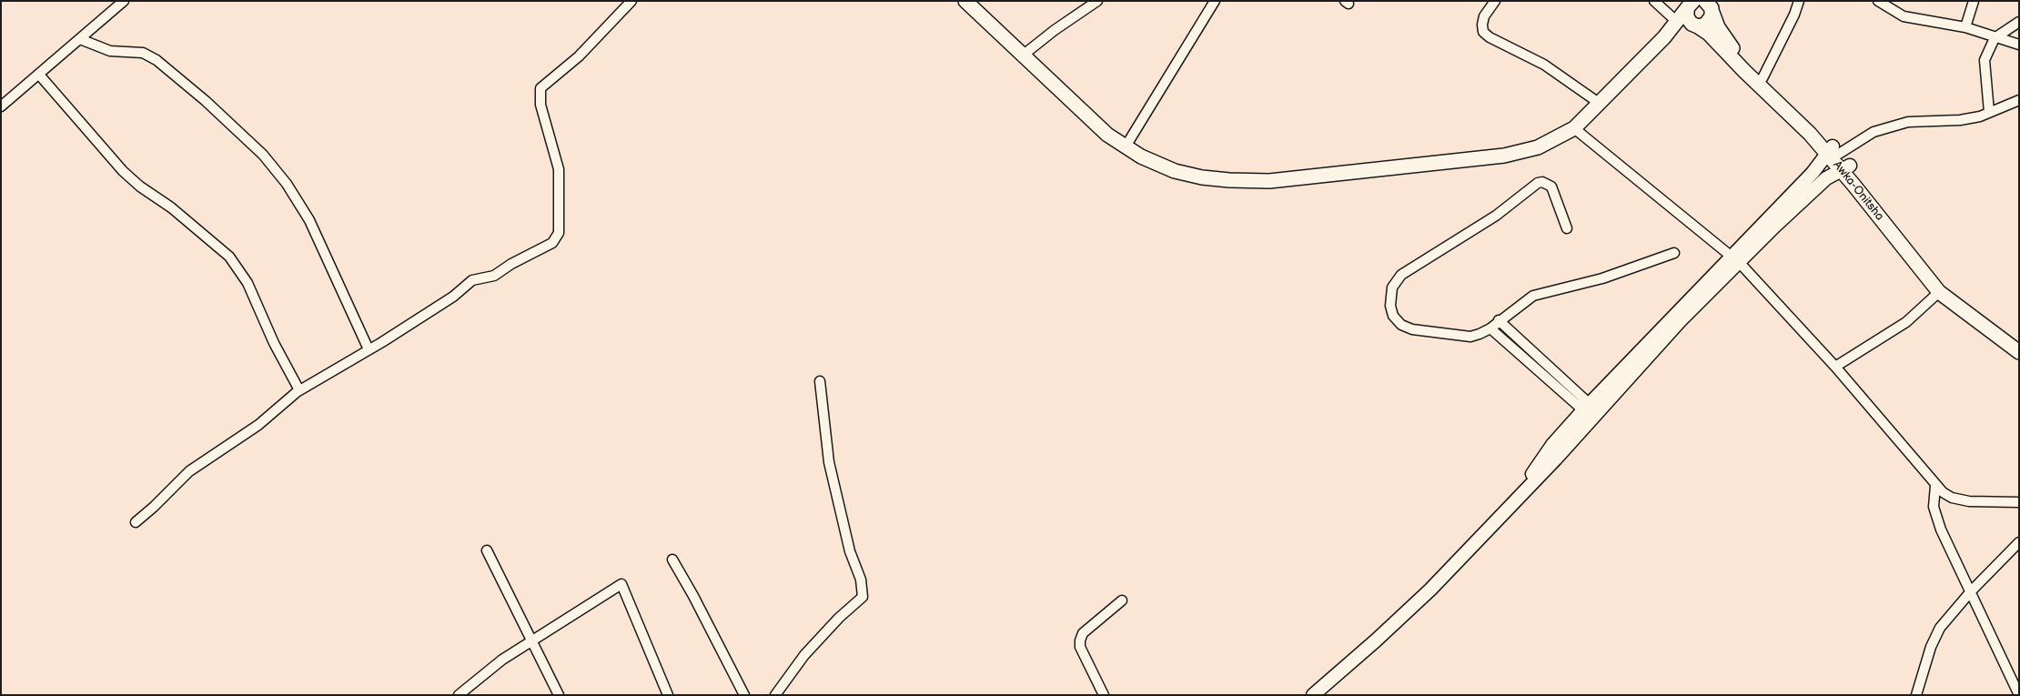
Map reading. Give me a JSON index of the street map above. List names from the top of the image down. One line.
{"streets":{"main road":["Awka-Onitsha"]}}
